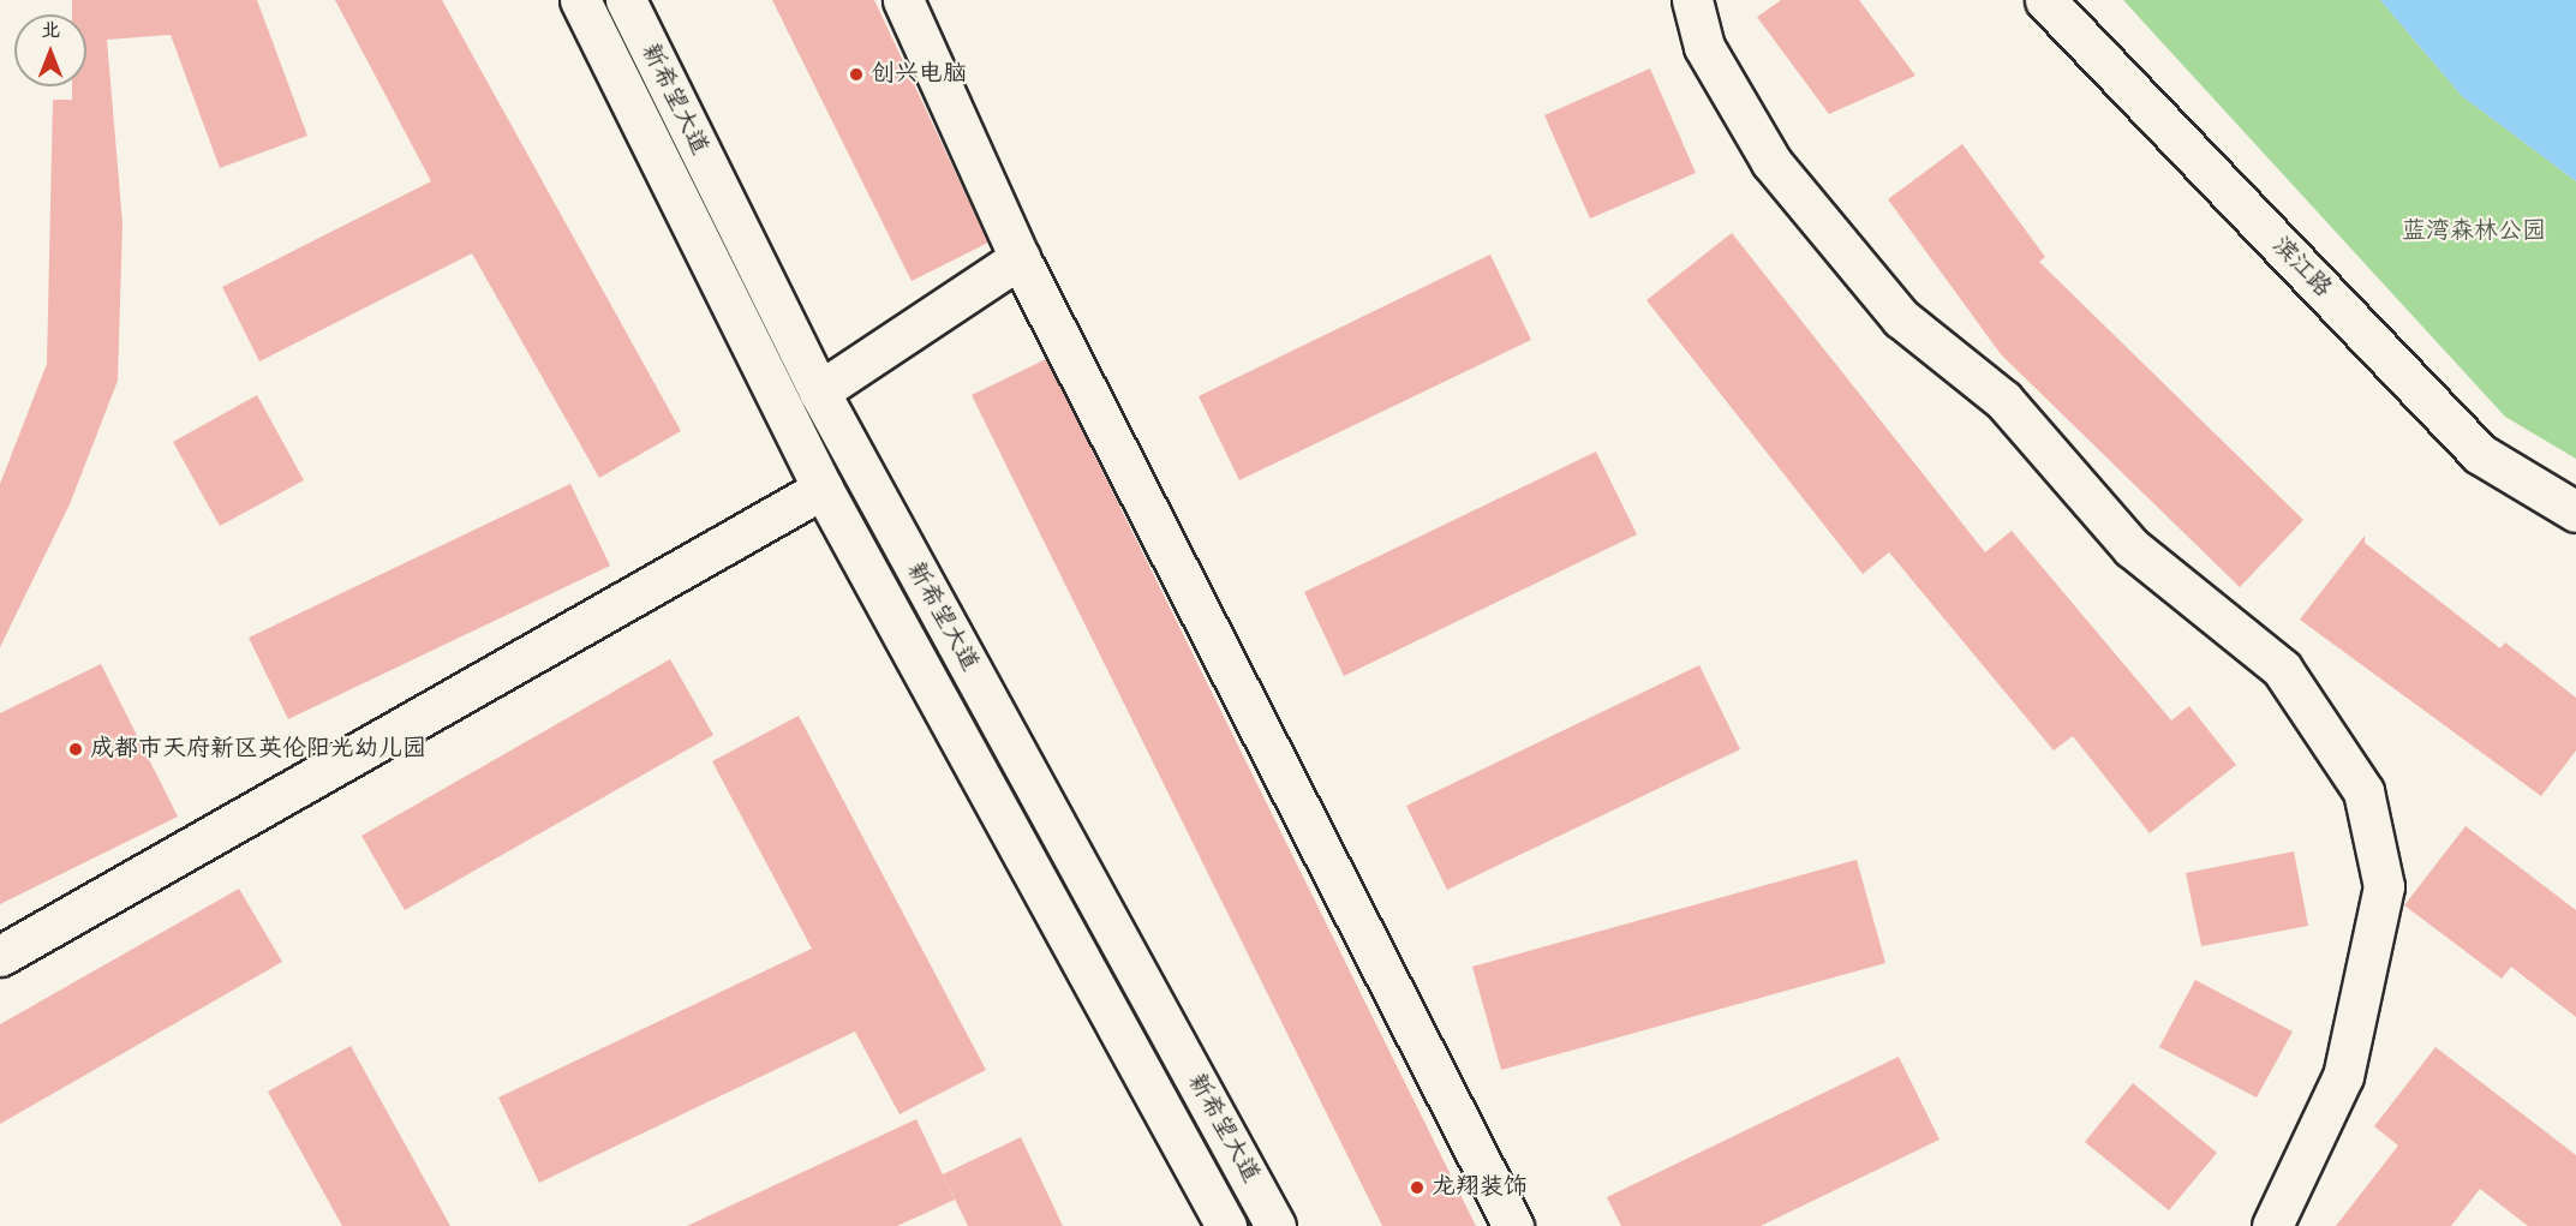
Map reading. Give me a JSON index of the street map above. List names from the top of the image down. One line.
{"streets":{"street":["新希望大道","滨江路"]},"parks":["蓝湾森林公园"],"places":["创兴电脑","成都市天府新区英伦阳光幼儿园","龙翔装饰"],"north":"top"}
